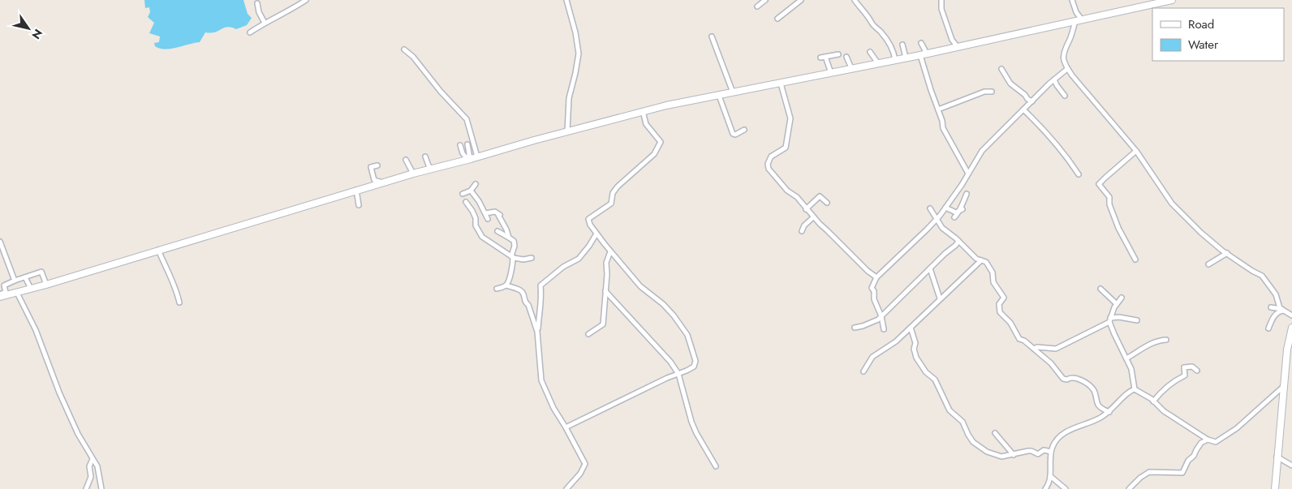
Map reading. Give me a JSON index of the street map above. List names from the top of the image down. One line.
{"legend":["Road","Water"],"north":"bottom right"}
